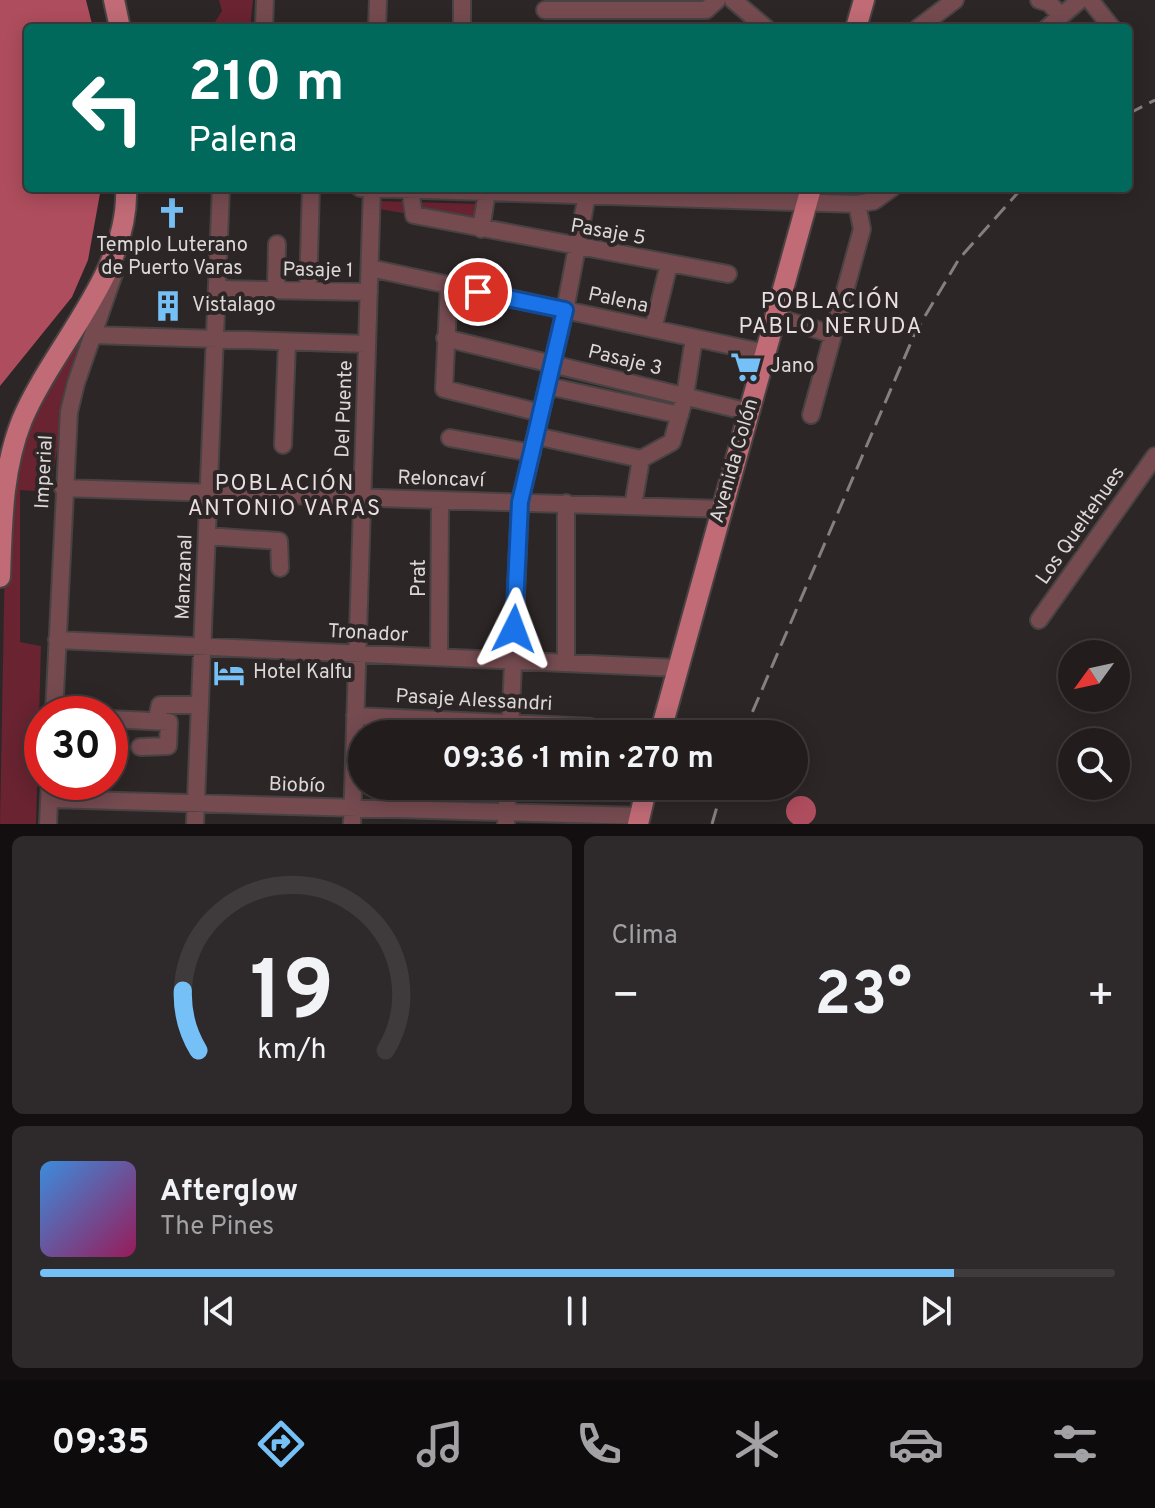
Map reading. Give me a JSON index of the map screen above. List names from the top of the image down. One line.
{"streets":{"main road":["Avenida Colón"],"street":["Pasaje 5","Pasaje 1","Palena","Pasaje 3","Del Puente","Imperial","Reloncaví","Los Queltehues","Manzanal","Prat","Tronador","Pasaje Alessandri","Biobío"]},"crossings":[["Pasaje 1","Del Puente"],["Pasaje 1","Manzanal"],["Palena","Del Puente"],["Palena","Avenida Colón"],["Pasaje 3","Avenida Colón"],["Del Puente","Reloncaví"],["Del Puente","Tronador"],["Del Puente","Pasaje Alessandri"],["Del Puente","Biobío"],["Avenida Colón","Reloncaví"],["Avenida Colón","Tronador"],["Imperial","Reloncaví"],["Imperial","Tronador"],["Reloncaví","Manzanal"],["Reloncaví","Prat"],["Manzanal","Tronador"],["Manzanal","Biobío"],["Prat","Tronador"]],"districts":["POBLACIÓN PABLO NERUDA","POBLACIÓN ANTONIO VARAS"],"places":{"church":["Templo Luterano de Puerto Varas"],"building":["Vistalago"],"supermarket":["Jano"],"hotel":["Hotel Kalfu"]},"north":"bottom left","page":{"turn":["210 m","Palena"],"limit":"30","trip":"09:36 · 1 min · 270 m","tile":"Clima","heat":["−","23°","+"],"song":["Afterglow","The Pines"],"tabs":"09:35","gauge":["19","km/h"]}}
